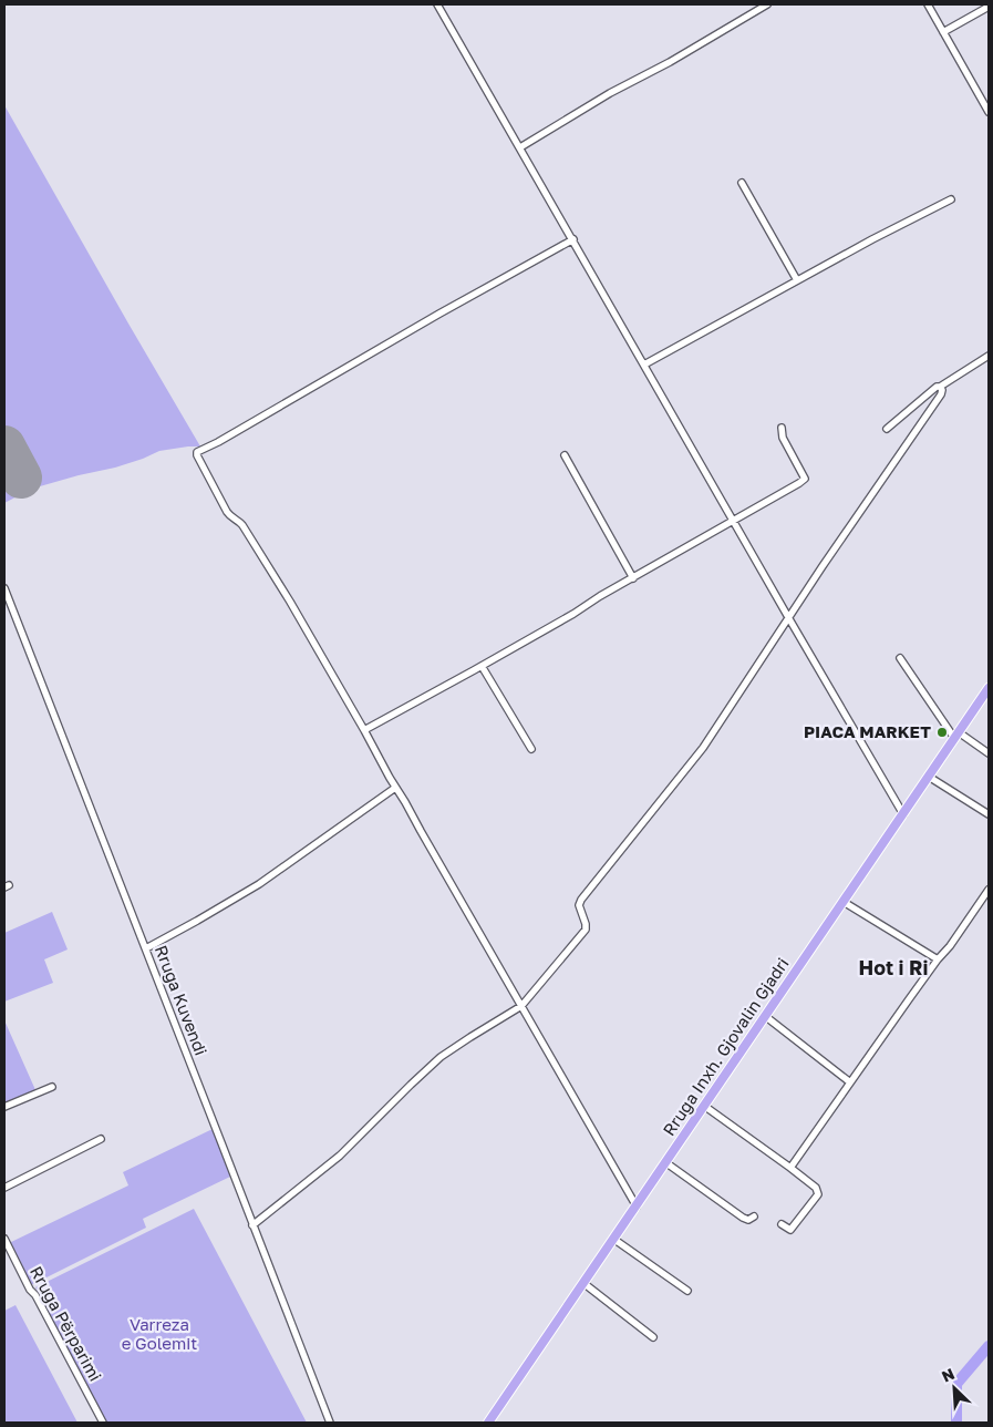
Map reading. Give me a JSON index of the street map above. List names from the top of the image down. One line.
{"streets":{"main road":["Rruga Inxh. Gjovalin Gjadri"],"street":["Rruga Kuvendi","Rruga Përparimi"]},"districts":["Hot i Ri"],"parks":["Varreza e Golemit"],"places":["PIACA MARKET"],"north":"top left"}
